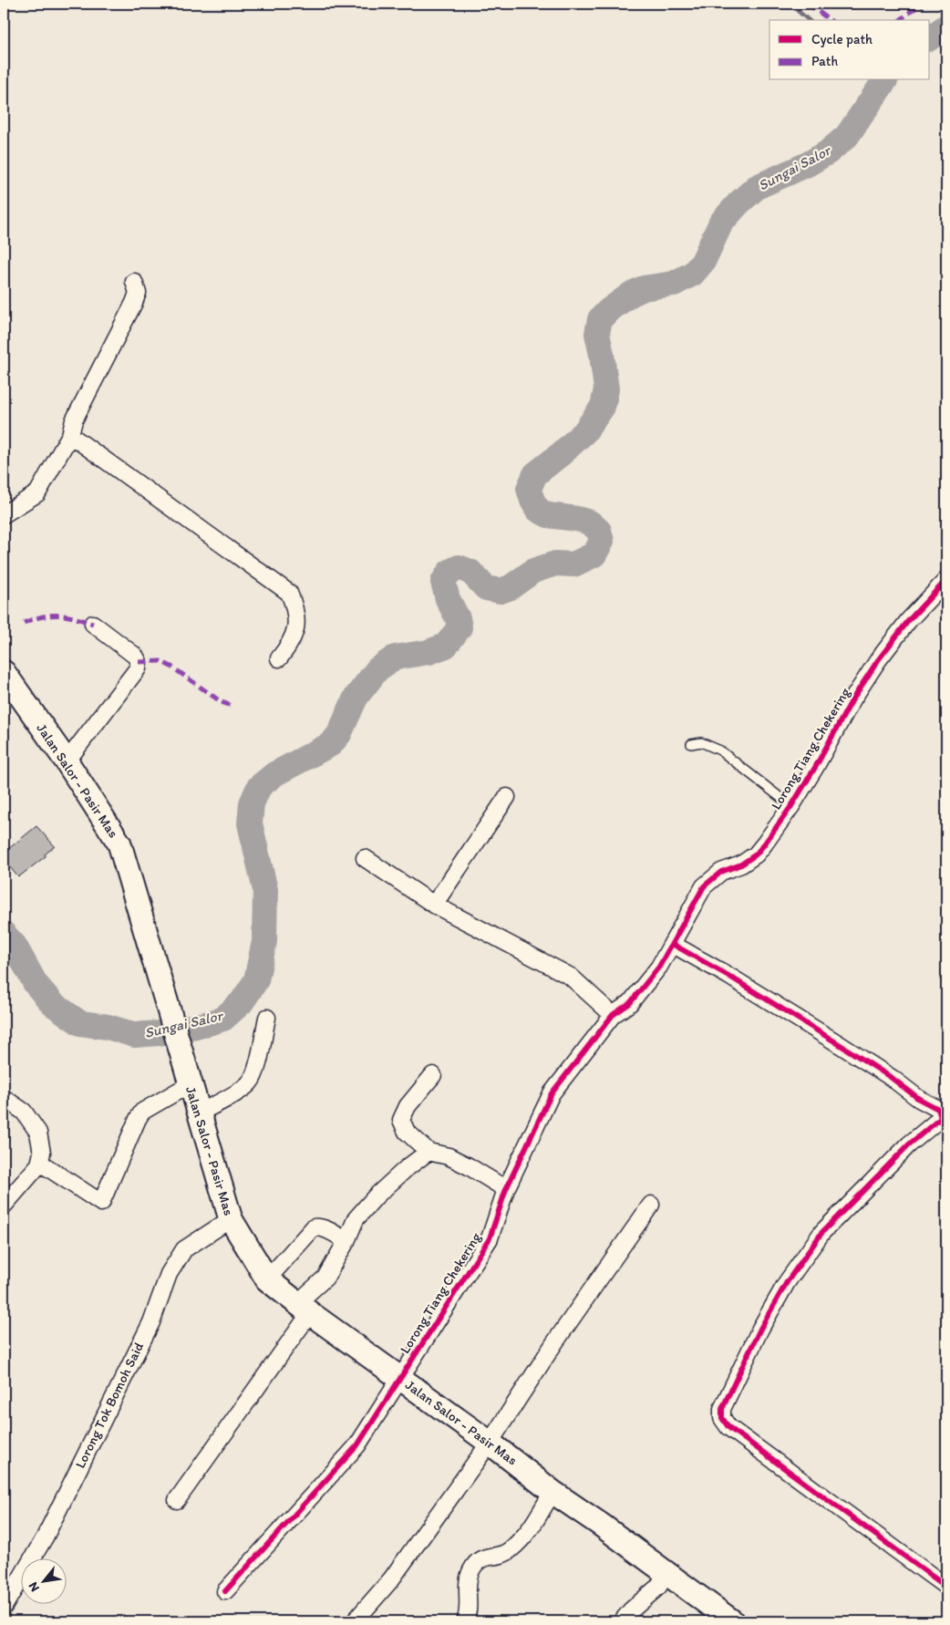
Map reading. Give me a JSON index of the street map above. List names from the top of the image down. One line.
{"streets":{"main road":["Jalan Salor - Pasir Mas"],"street":["Lorong Tiang Chekering","Lorong Tok Bomoh Said"]},"crossings":[["Lorong Tiang Chekering","Jalan Salor - Pasir Mas"],["Jalan Salor - Pasir Mas","Lorong Tok Bomoh Said"]],"water":["Sungai Salor"],"legend":["Cycle path","Path"],"north":"bottom left"}
